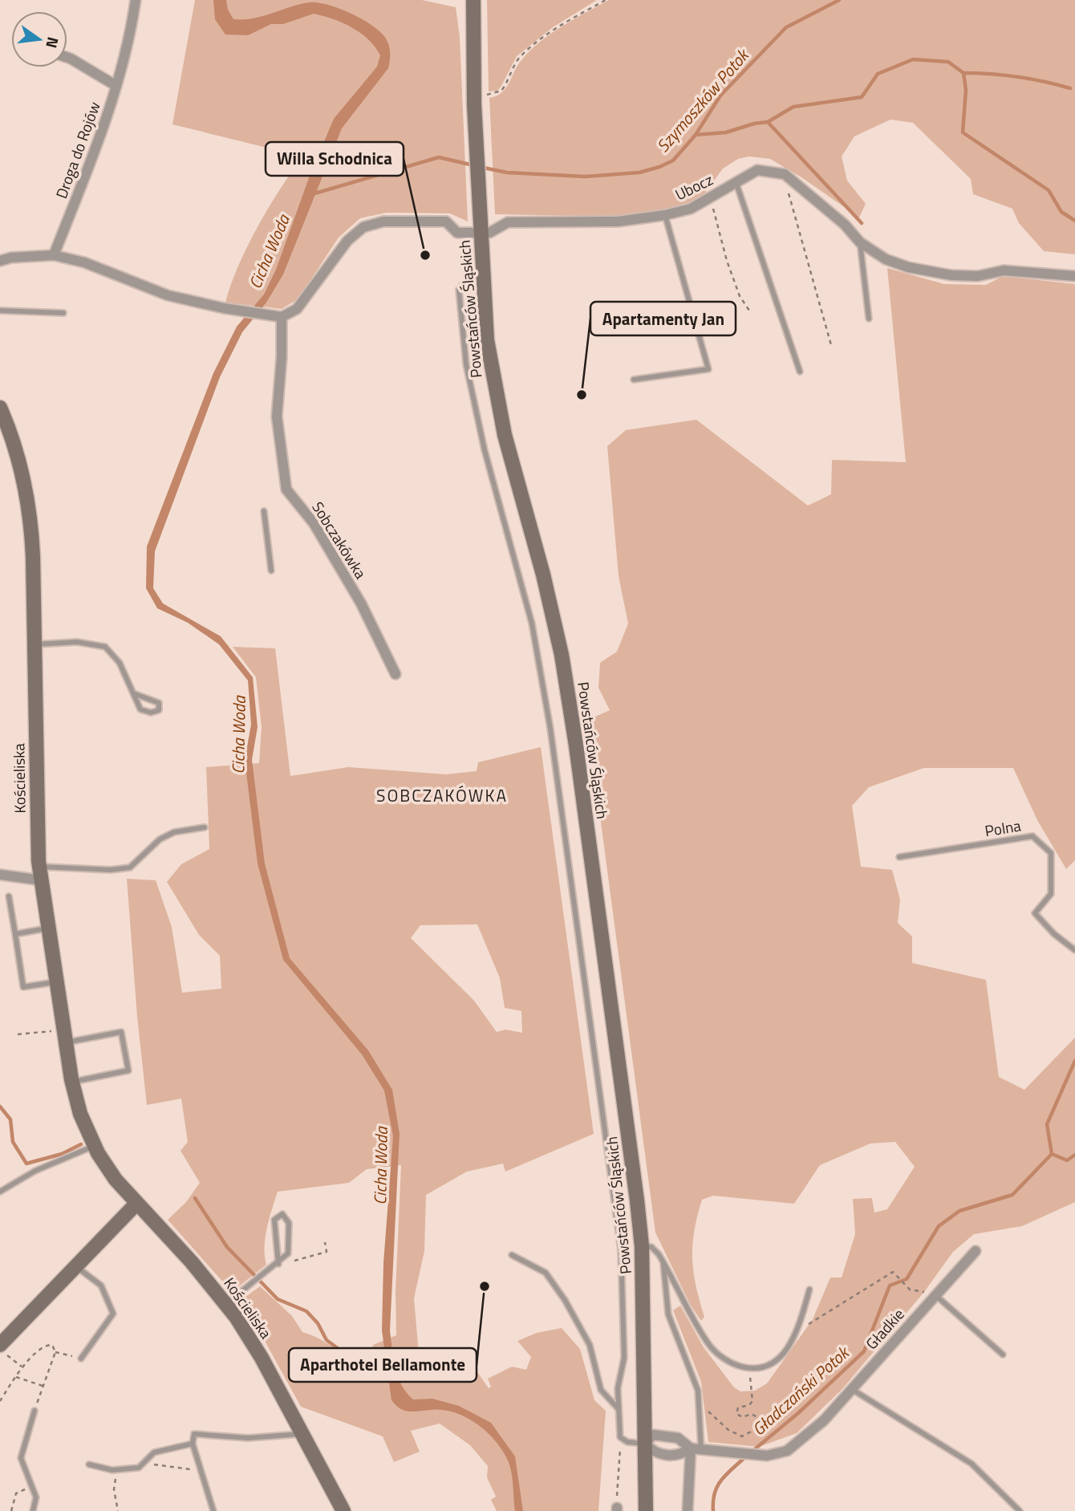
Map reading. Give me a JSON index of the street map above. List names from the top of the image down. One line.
{"streets":{"street":["Droga do Rojów","Ubocz","Powstańców Śląskich","Sobczakówka","Kościeliska","Gładkie"],"lane":["Polna"]},"crossings":[["Ubocz","Powstańców Śląskich"],["Powstańców Śląskich","Gładkie"]],"districts":["SOBCZAKÓWKA"],"water":["Szymoszków Potok","Cicha Woda","Gładczański Potok"],"places":["Willa Schodnica","Apartamenty Jan","Aparthotel Bellamonte"],"north":"right"}
